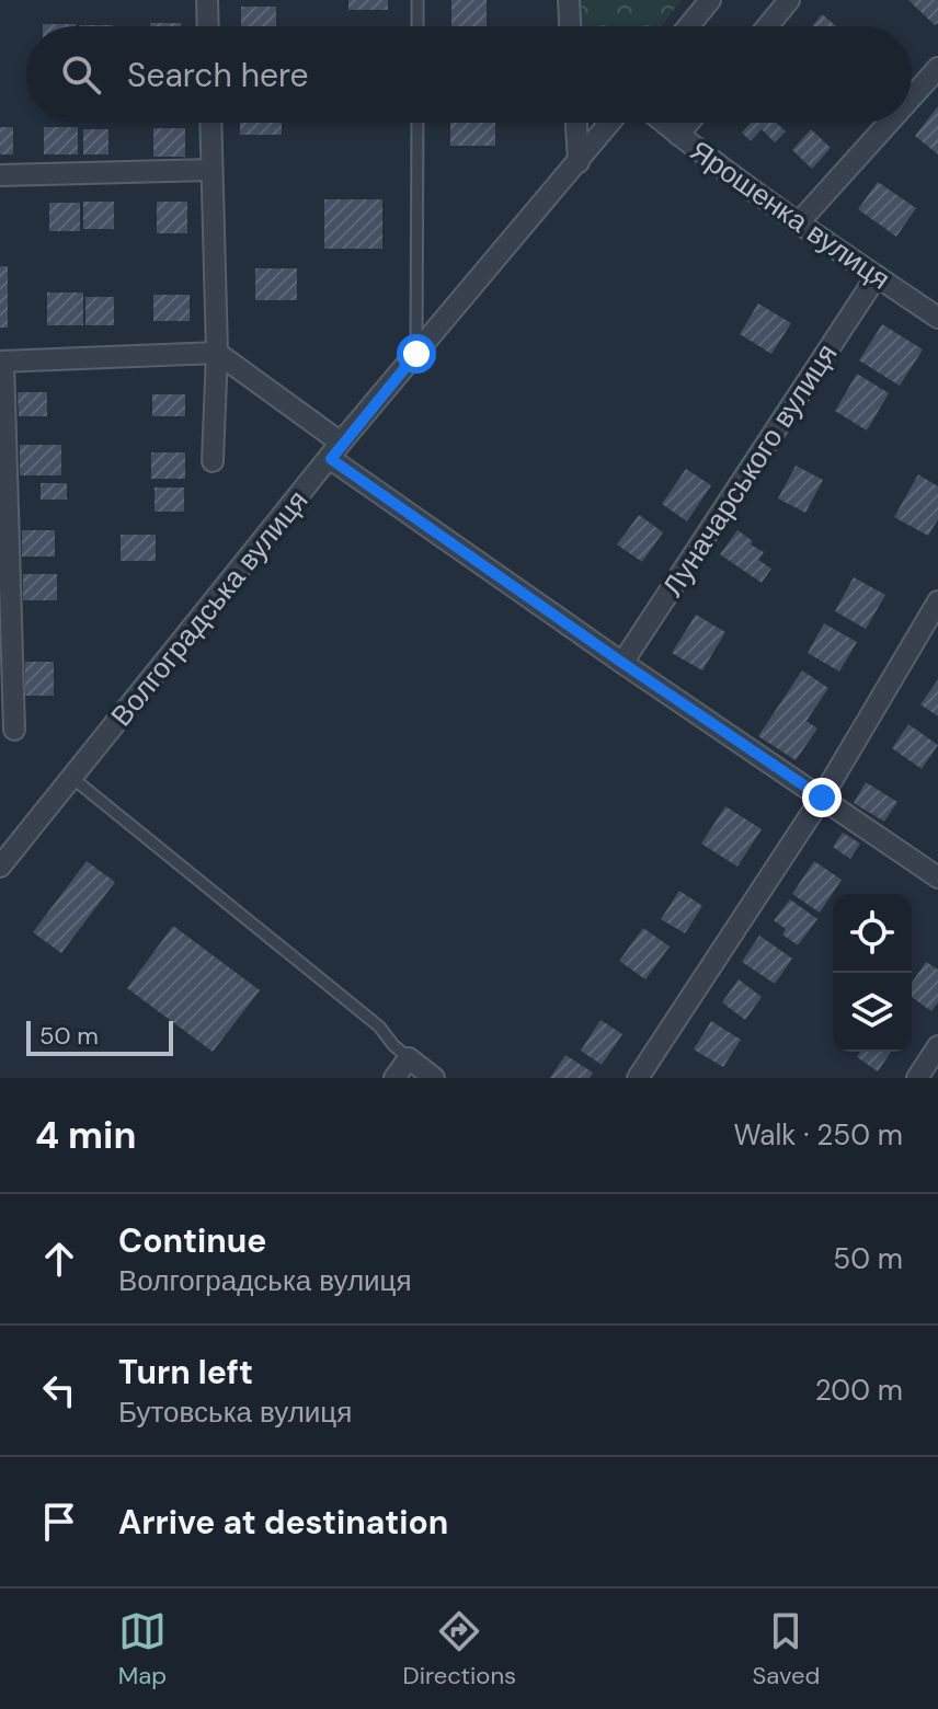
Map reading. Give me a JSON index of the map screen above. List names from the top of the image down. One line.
{"streets":{"street":["Ярошенка вулиця","Луначарського вулиця","Волгоградська вулиця"]},"crossings":[["Ярошенка вулиця","Луначарського вулиця"]],"scale_bar":"50 m","page":{"search":"Search here","scale":"50 m","heading":["4 min","Walk · 250 m"],"list":[["Continue","Волгоградська вулиця","50 m"],["Turn left","Бутовська вулиця","200 m"],"Arrive at destination"],"nav":["Map","Directions","Saved"]}}
